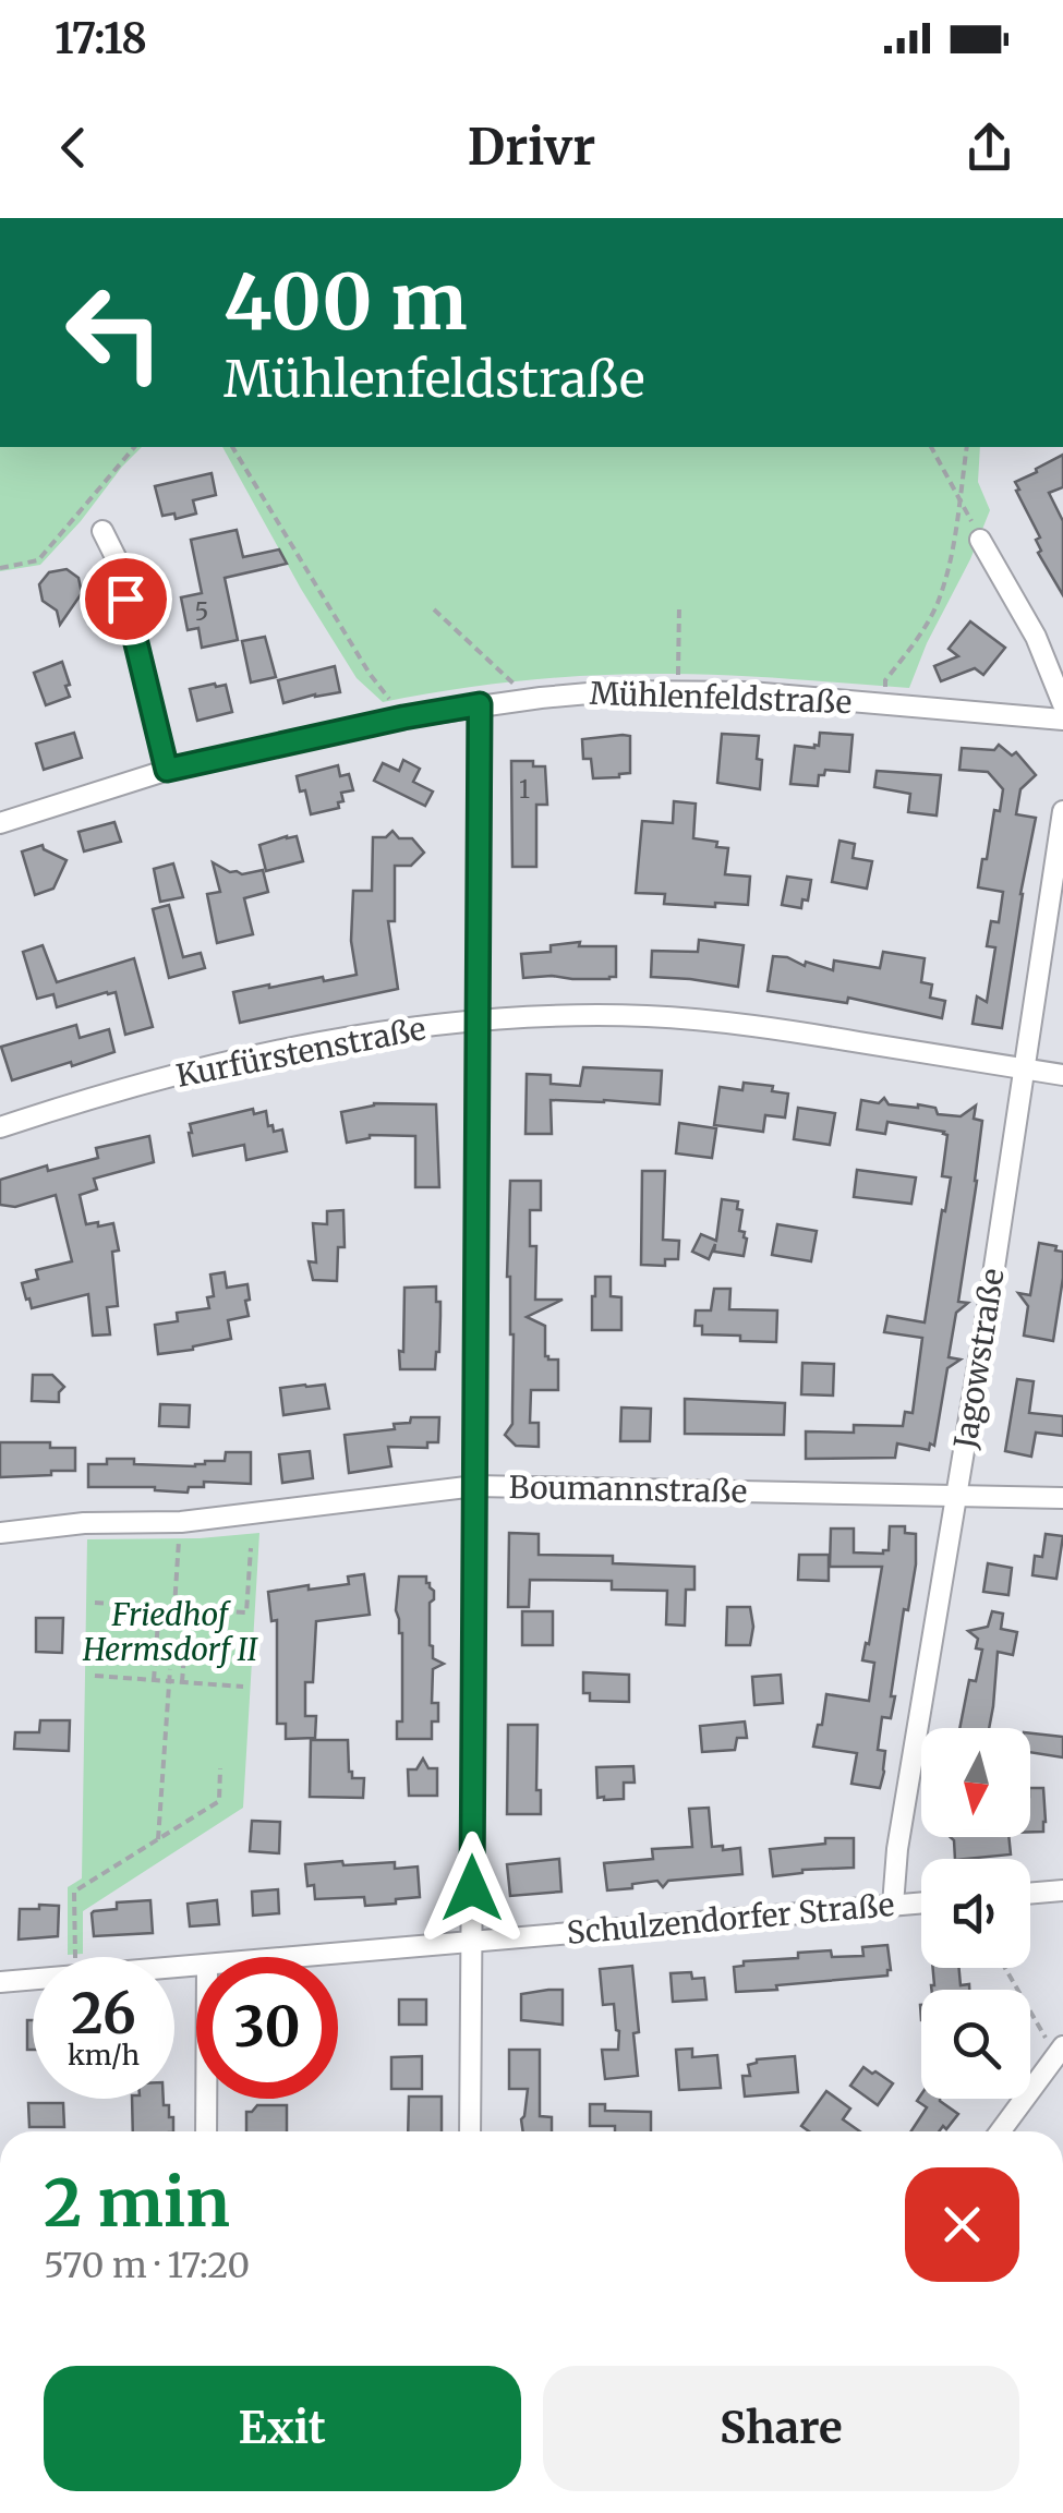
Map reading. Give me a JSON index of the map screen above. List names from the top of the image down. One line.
{"streets":{"street":["Mühlenfeldstraße","Kurfürstenstraße","Jagowstraße","Boumannstraße","Schulzendorfer Straße"]},"crossings":[["Kurfürstenstraße","Jagowstraße"],["Jagowstraße","Boumannstraße"],["Jagowstraße","Schulzendorfer Straße"]],"parks":["Friedhof Hermsdorf II"],"house_numbers":["5","1"],"north":"bottom","page":{"status":"17:18","header":"Drivr","turn":["400 m","Mühlenfeldstraße"],"speed":"26 km/h","limit":"30","heading":["2 min","570 m · 17:20"],"buttons":["Exit","Share"]}}
